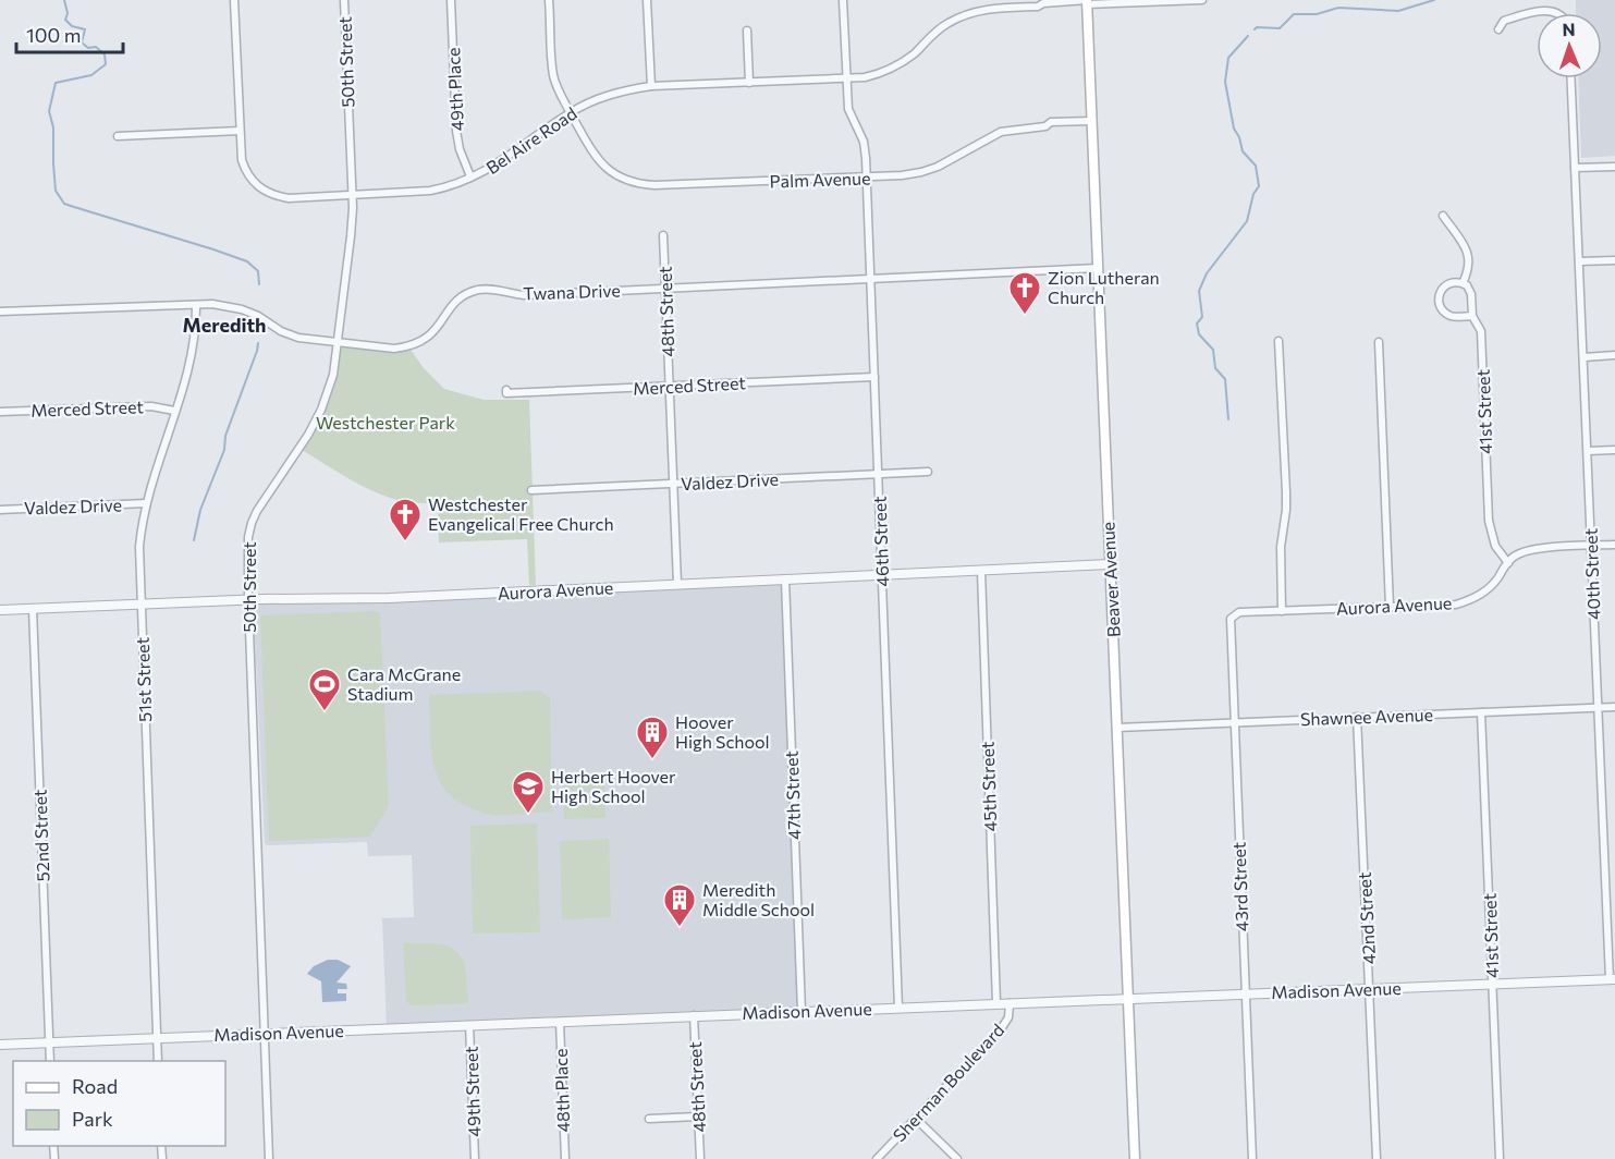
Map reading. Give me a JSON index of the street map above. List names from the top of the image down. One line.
{"streets":{"main road":["Beaver Avenue"],"street":["50th Street","49th Place","Bel Aire Road","Palm Avenue","Twana Drive","48th Street","Merced Street","41st Street","Valdez Drive","46th Street","40th Street","Aurora Avenue","51st Street","Shawnee Avenue","45th Street","47th Street","52nd Street","43rd Street","42nd Street","Madison Avenue","Sherman Boulevard","48th Place","49th Street"]},"crossings":[["50th Street","Bel Aire Road"],["50th Street","Twana Drive"],["50th Street","Aurora Avenue"],["50th Street","Madison Avenue"],["49th Place","Bel Aire Road"],["Bel Aire Road","Palm Avenue"],["Bel Aire Road","46th Street"],["Bel Aire Road","Beaver Avenue"],["Palm Avenue","46th Street"],["Palm Avenue","Beaver Avenue"],["Twana Drive","48th Street"],["Twana Drive","46th Street"],["Twana Drive","Beaver Avenue"],["Twana Drive","51st Street"],["48th Street","Merced Street"],["48th Street","Valdez Drive"],["48th Street","Aurora Avenue"],["48th Street","Madison Avenue"],["Merced Street","46th Street"],["Merced Street","51st Street"],["41st Street","Aurora Avenue"],["41st Street","Shawnee Avenue"],["41st Street","Madison Avenue"],["Valdez Drive","46th Street"],["Valdez Drive","51st Street"],["46th Street","Aurora Avenue"],["46th Street","Madison Avenue"],["40th Street","Aurora Avenue"],["40th Street","Shawnee Avenue"],["40th Street","Madison Avenue"],["Beaver Avenue","Aurora Avenue"],["Beaver Avenue","Shawnee Avenue"],["Beaver Avenue","Madison Avenue"],["Aurora Avenue","51st Street"],["Aurora Avenue","45th Street"],["Aurora Avenue","47th Street"],["Aurora Avenue","52nd Street"],["Aurora Avenue","43rd Street"],["51st Street","Madison Avenue"],["Shawnee Avenue","43rd Street"],["Shawnee Avenue","42nd Street"],["45th Street","Madison Avenue"],["47th Street","Madison Avenue"],["52nd Street","Madison Avenue"],["43rd Street","Madison Avenue"],["42nd Street","Madison Avenue"],["Madison Avenue","Sherman Boulevard"],["Madison Avenue","48th Place"],["Madison Avenue","49th Street"]],"districts":["Meredith"],"parks":["Westchester Park"],"places":{"church":["Zion Lutheran Church","Westchester Evangelical Free Church"],"sports":["Cara McGrane Stadium"],"building":["Hoover High School","Meredith Middle School"],"school or university":["Herbert Hoover High School"]},"legend":["Road","Park"],"scale_bar":"100 m","north":"top"}
